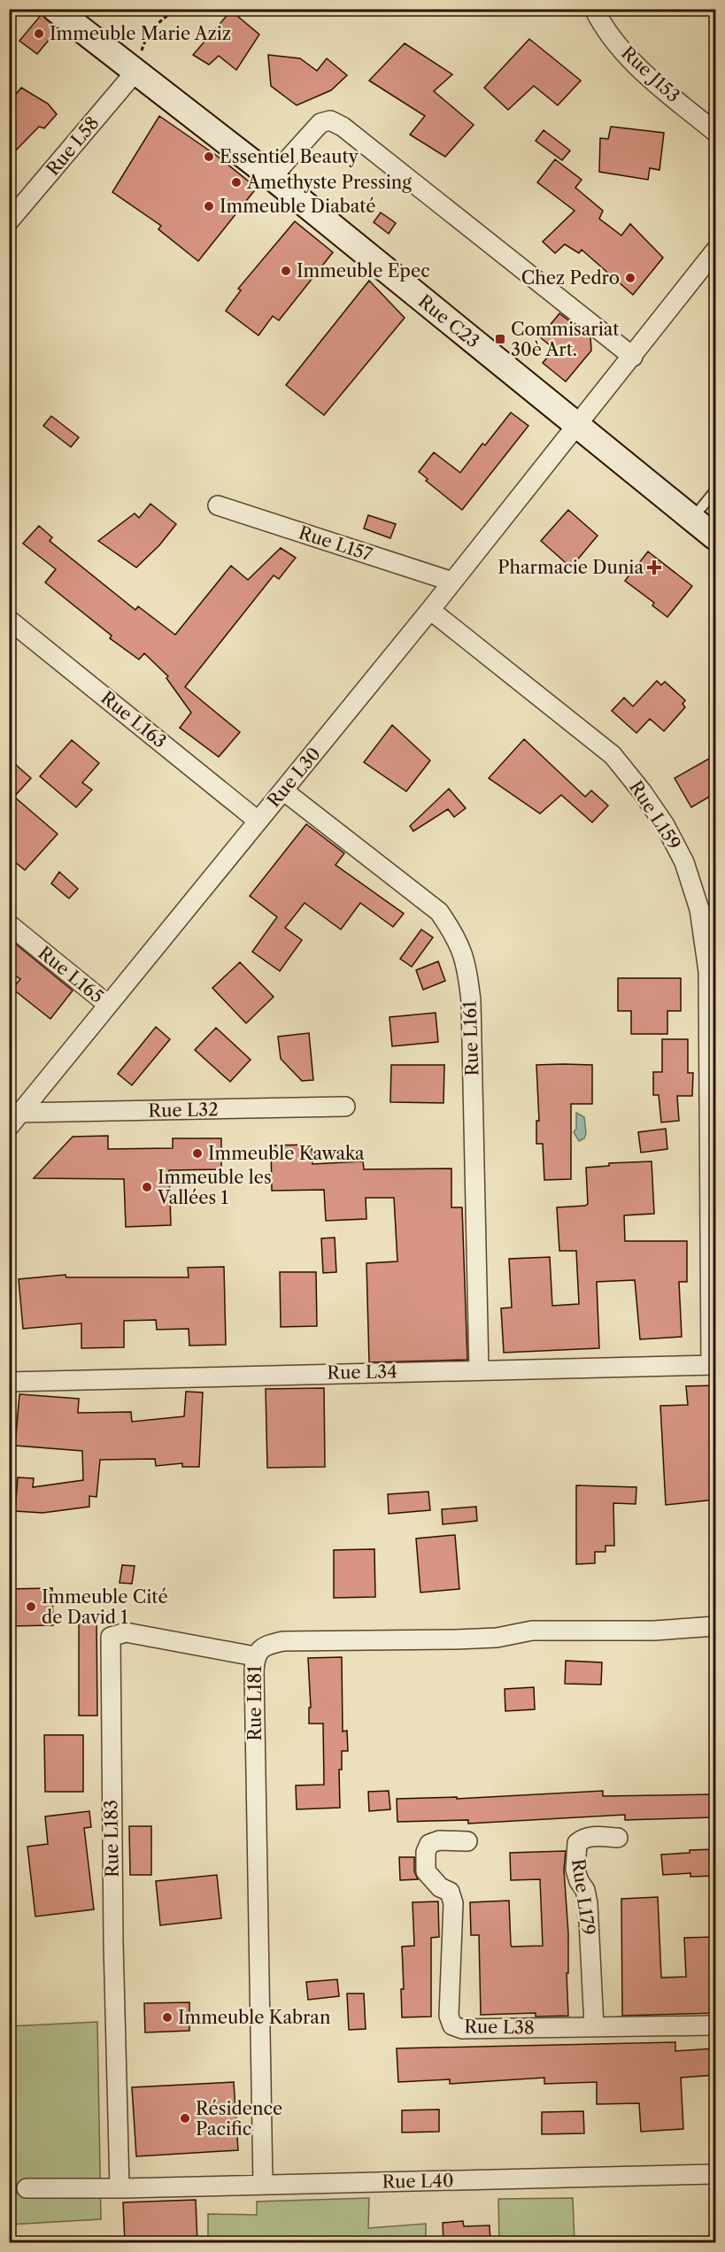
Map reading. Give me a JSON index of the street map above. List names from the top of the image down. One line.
{"streets":{"street":["Rue J153","Rue L58","Rue C23","Rue L157","Rue L163","Rue L30","Rue L159","Rue L165","Rue L161","Rue L32","Rue L34","Rue L181","Rue L183","Rue L179","Rue L38","Rue L40"]},"crossings":[["Rue L58","Rue C23"],["Rue C23","Rue L30"],["Rue L157","Rue L30"],["Rue L163","Rue L30"],["Rue L30","Rue L159"],["Rue L30","Rue L165"],["Rue L30","Rue L161"],["Rue L30","Rue L32"],["Rue L159","Rue L34"],["Rue L161","Rue L34"],["Rue L181","Rue L183"],["Rue L181","Rue L40"],["Rue L183","Rue L40"],["Rue L179","Rue L38"]],"places":{"other":["Immeuble Marie Aziz","Essentiel Beauty","Amethyste Pressing","Immeuble Diabaté","Immeuble Epec","Chez Pedro","Immeuble Kawaka","Immeuble les Vallées 1","Immeuble Cité de David 1","Immeuble Kabran","Résidence Pacific"],"transit":["Commisariat 30è Art."],"health":["Pharmacie Dunia"]}}
